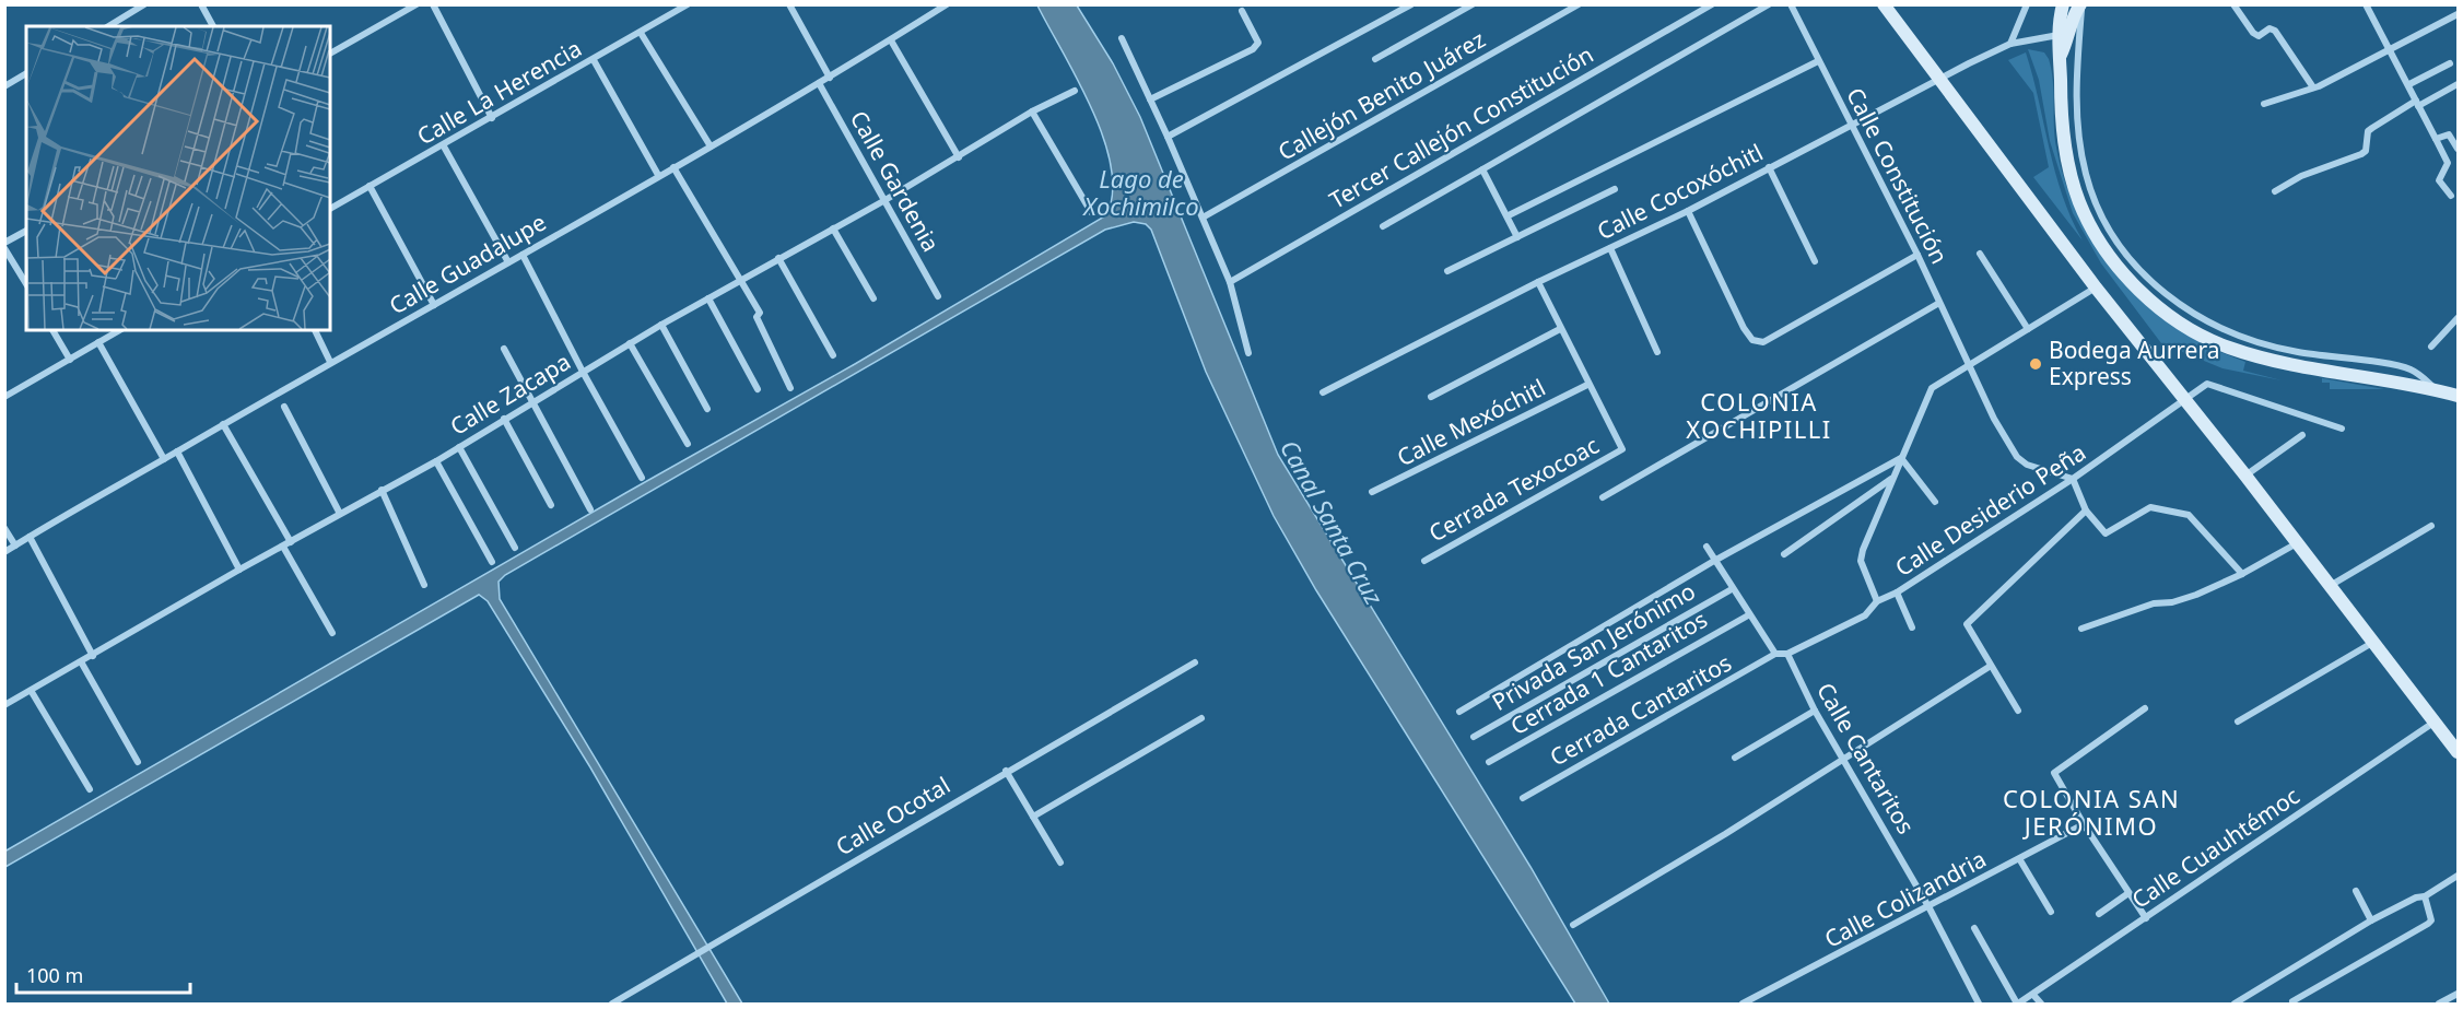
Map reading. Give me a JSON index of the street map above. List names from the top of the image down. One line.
{"streets":{"street":["Calle La Herencia","Callejón Benito Juárez","Tercer Callejón Constitución","Calle Constitución","Calle Gardenia","Calle Cocoxóchitl","Calle Guadalupe","Calle Zacapa","Calle Mexóchitl","Cerrada Texocoac","Calle Desiderio Peña","Privada San Jerónimo","Cerrada 1 Cantaritos","Cerrada Cantaritos","Calle Cantaritos","Calle Ocotal","Calle Cuauhtémoc","Calle Colizandria"]},"crossings":[["Calle Constitución","Calle Cocoxóchitl"],["Calle Constitución","Calle Desiderio Peña"],["Calle Gardenia","Calle Guadalupe"],["Calle Gardenia","Calle Zacapa"],["Calle Mexóchitl","Cerrada Texocoac"],["Calle Desiderio Peña","Calle Cantaritos"],["Calle Cantaritos","Calle Colizandria"]],"districts":["COLONIA XOCHIPILLI","COLONIA SAN JERÓNIMO"],"water":["Lago de Xochimilco","Canal Santa Cruz"],"places":["Bodega Aurrera Express"],"scale_bar":"100 m"}
